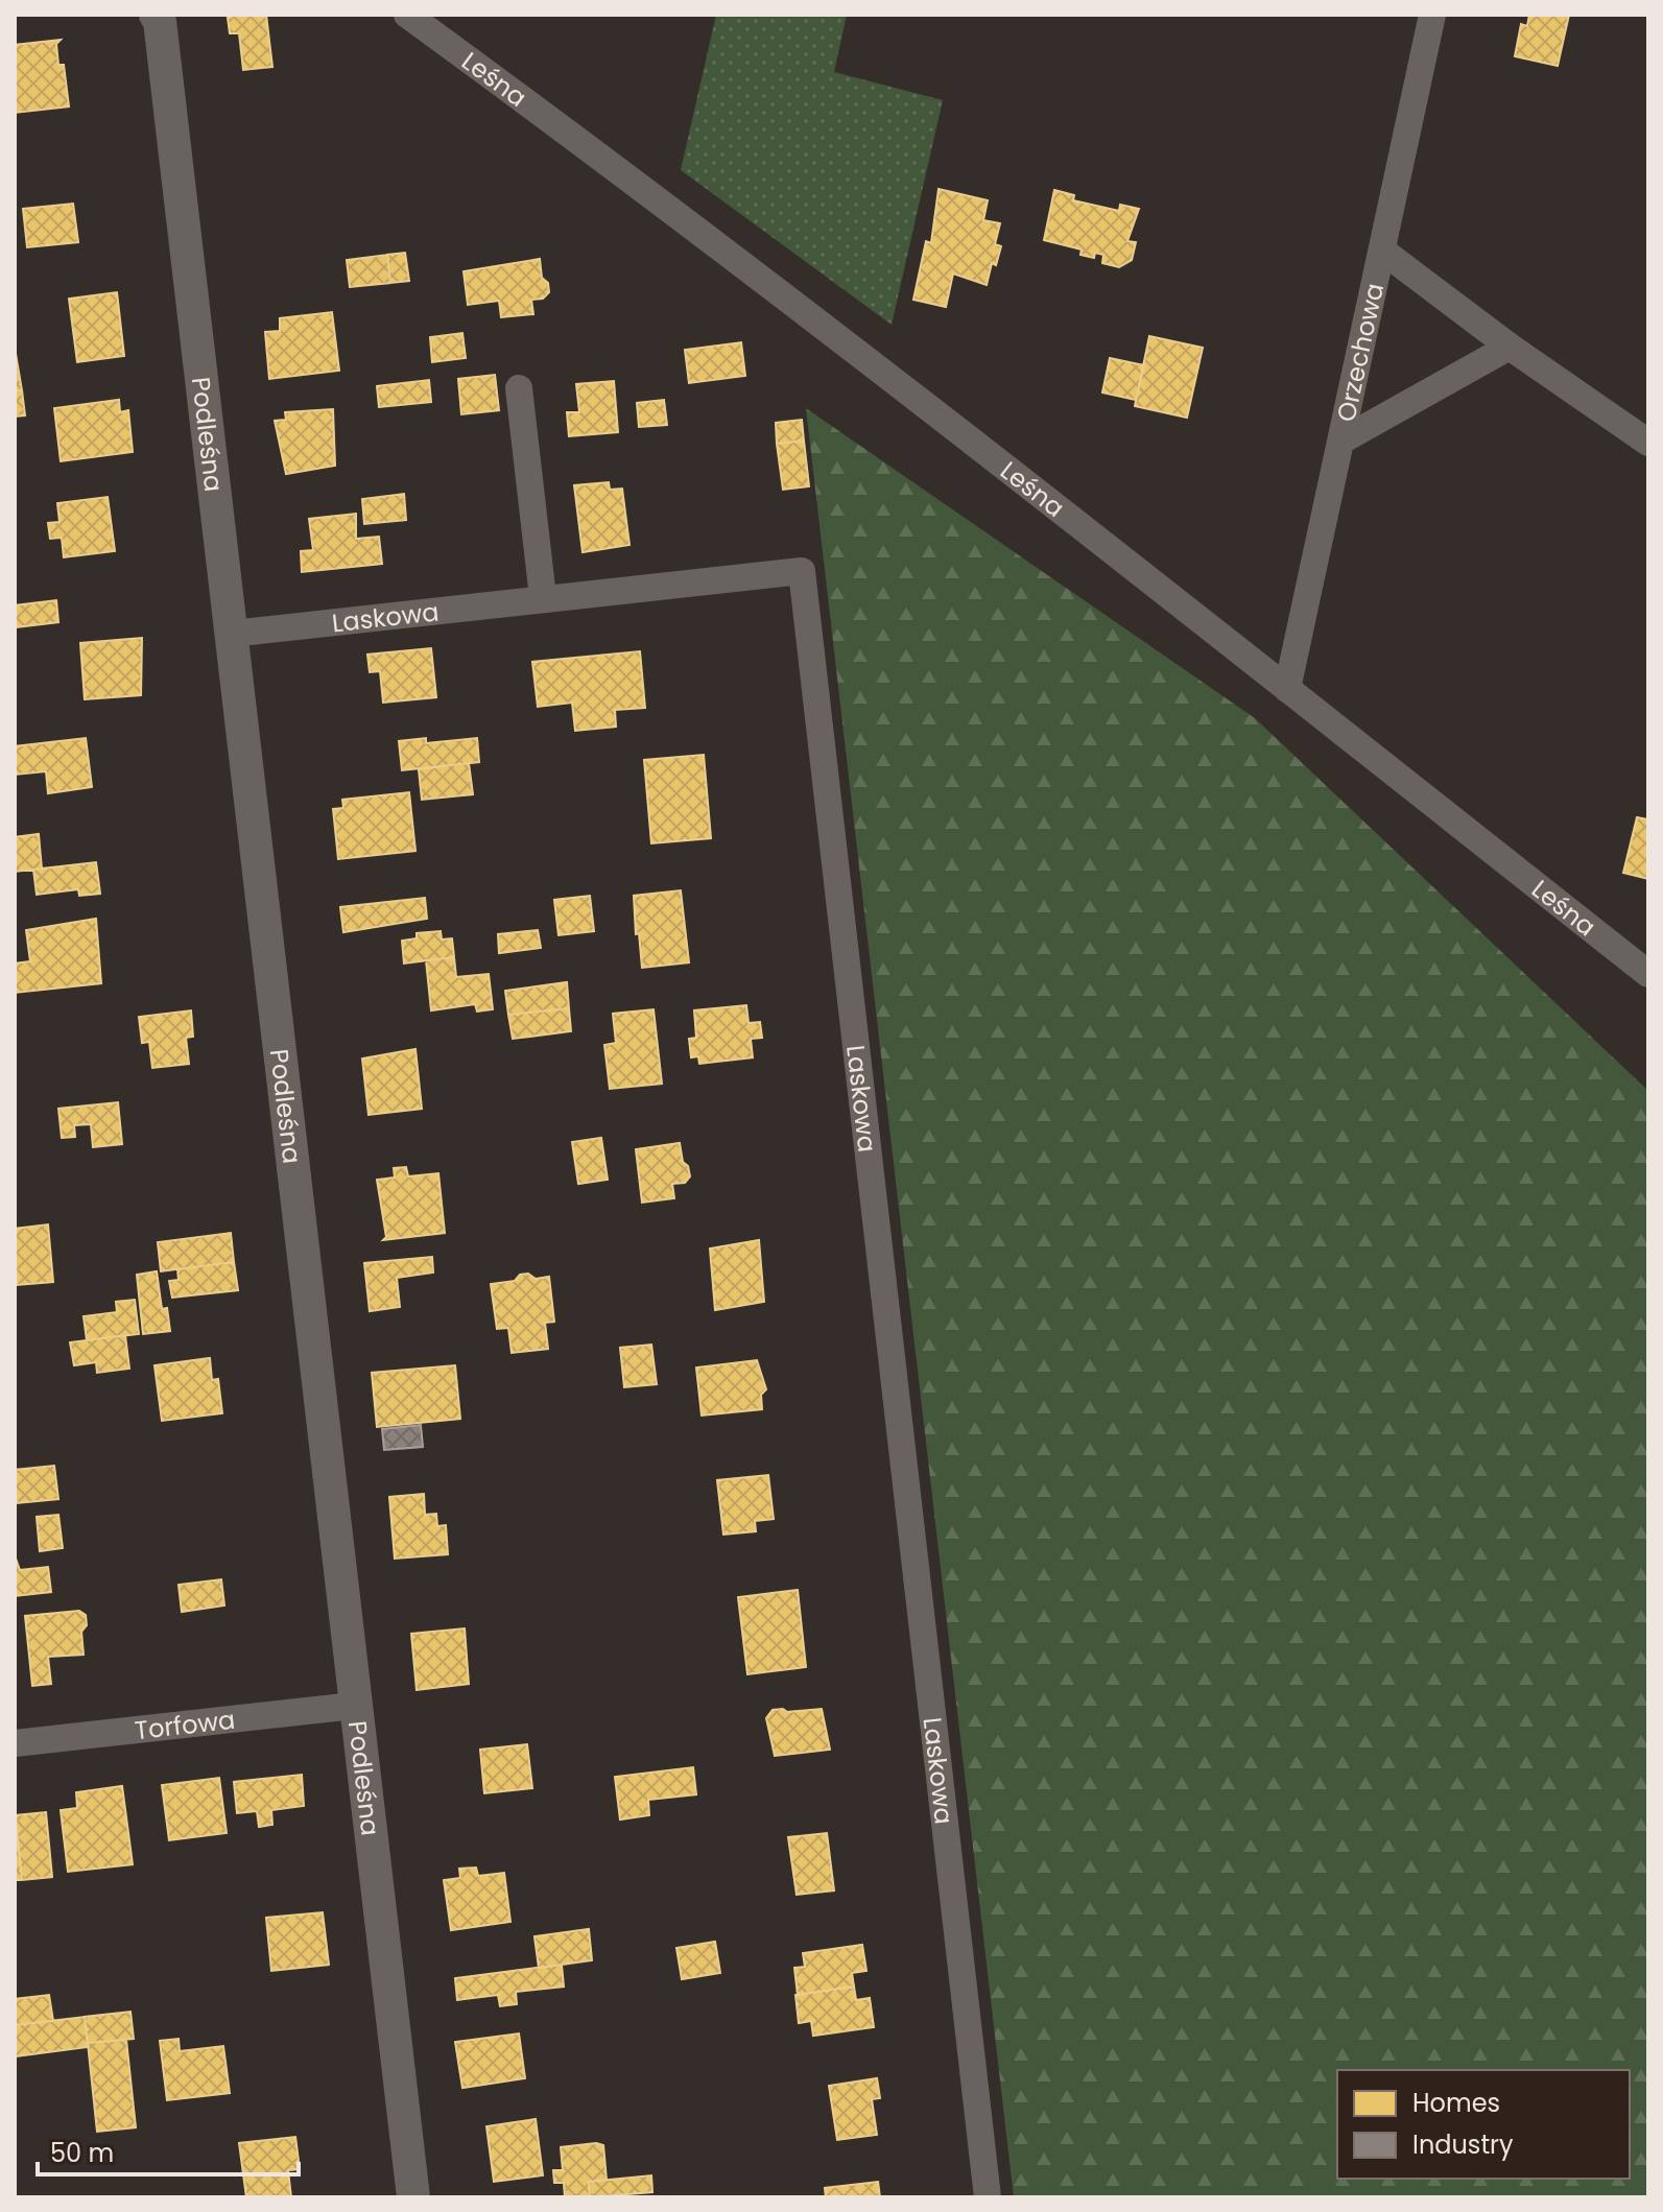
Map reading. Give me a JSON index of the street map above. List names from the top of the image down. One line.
{"streets":{"street":["Leśna","Orzechowa","Podleśna","Laskowa","Torfowa"]},"crossings":[["Leśna","Orzechowa"],["Podleśna","Laskowa"],["Podleśna","Torfowa"]],"legend":["Homes","Industry"],"scale_bar":"50 m"}
